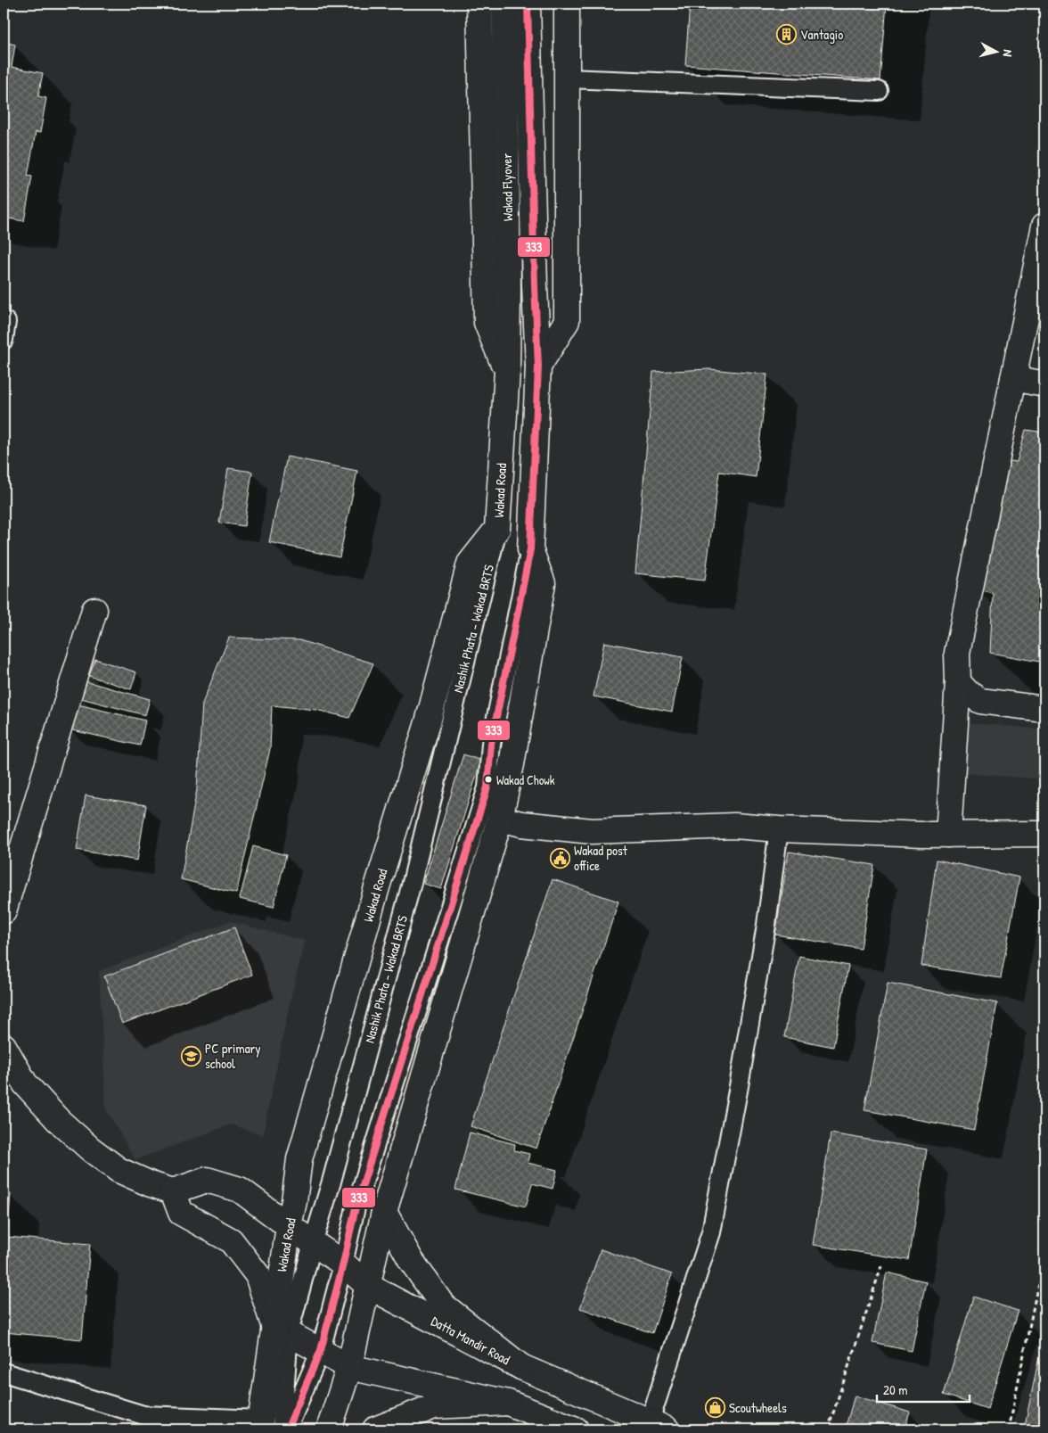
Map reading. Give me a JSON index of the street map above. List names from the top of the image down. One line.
{"streets":{"main road":["Wakad Flyover","Wakad Road","Datta Mandir Road"],"lane":["Nashik Phata - Wakad BRTS"]},"crossings":[["Wakad Flyover","Wakad Road"],["Wakad Road","Nashik Phata - Wakad BRTS"],["Wakad Road","Datta Mandir Road"],["Nashik Phata - Wakad BRTS","Datta Mandir Road"]],"places":{"building":["Vantagio"],"other":["Wakad Chowk"],"public building":["Wakad post office"],"school or university":["PC primary school"],"shop":["Scoutwheels"]},"lines":["transit line 333"],"scale_bar":"20 m","north":"right"}
